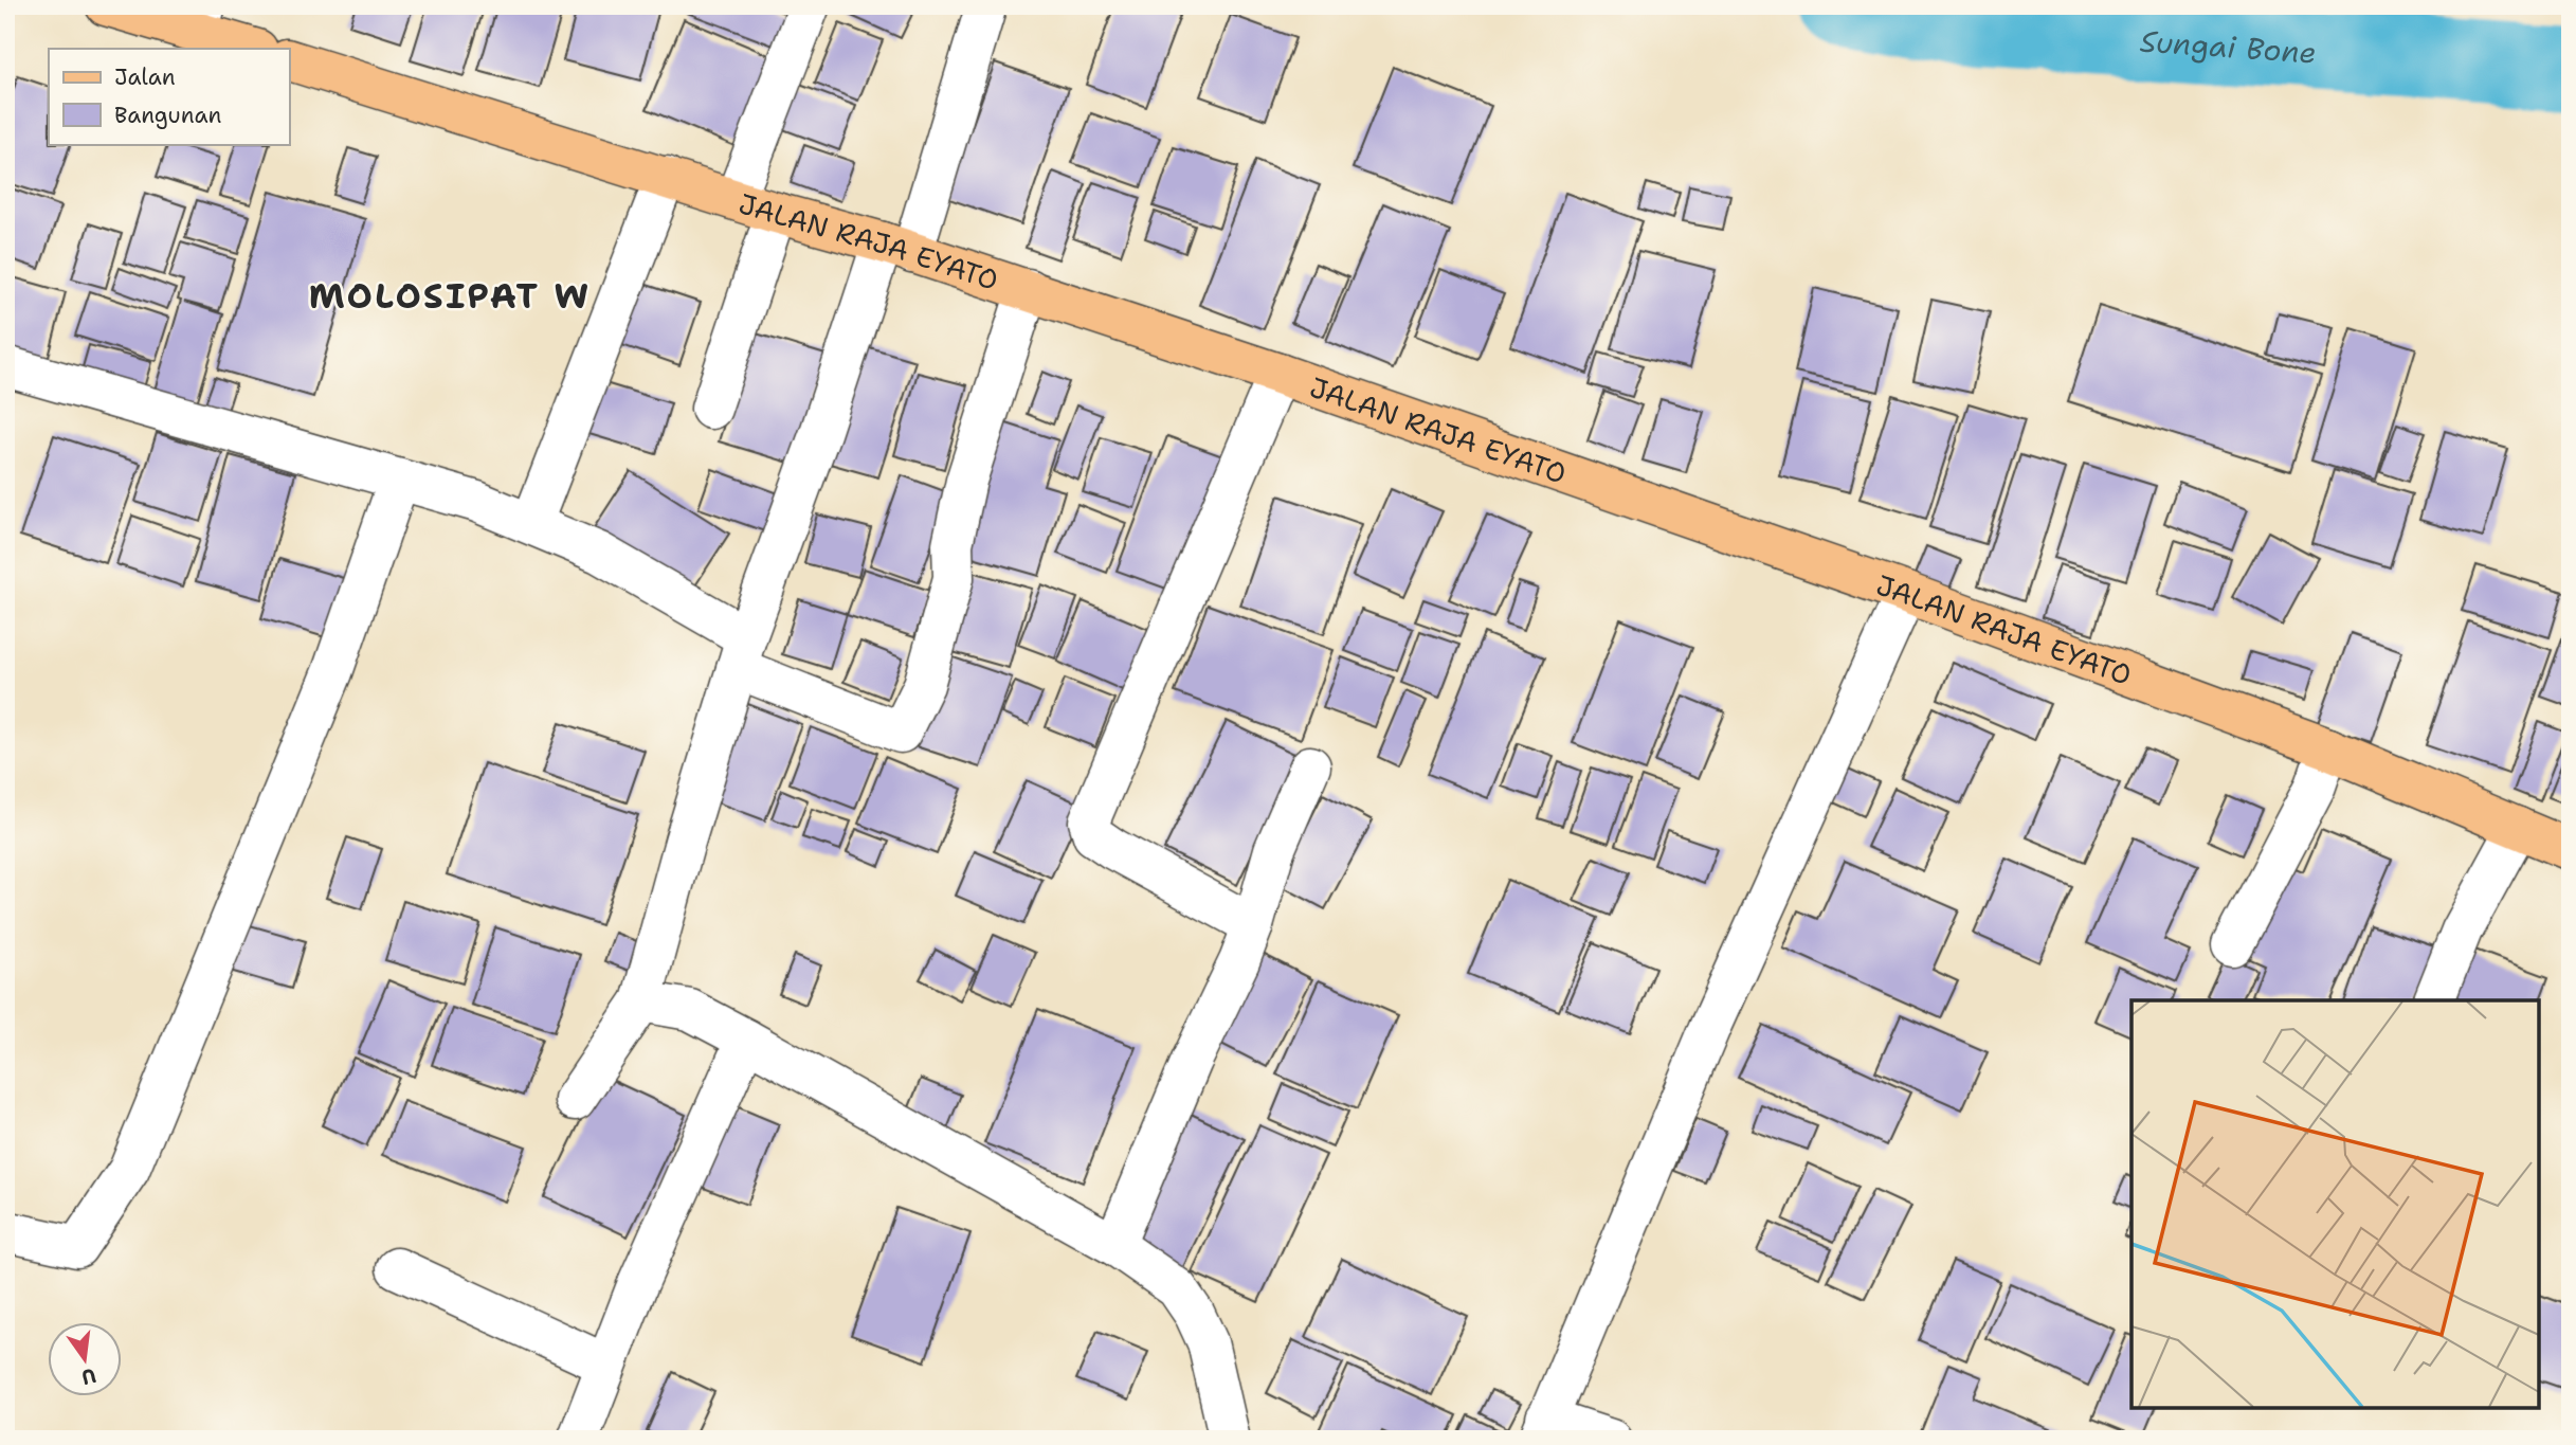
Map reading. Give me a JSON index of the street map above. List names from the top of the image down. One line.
{"streets":{"main road":["JALAN RAJA EYATO"]},"districts":["MOLOSIPAT W"],"water":["Sungai Bone"],"legend":["Jalan","Bangunan"],"north":"bottom"}
